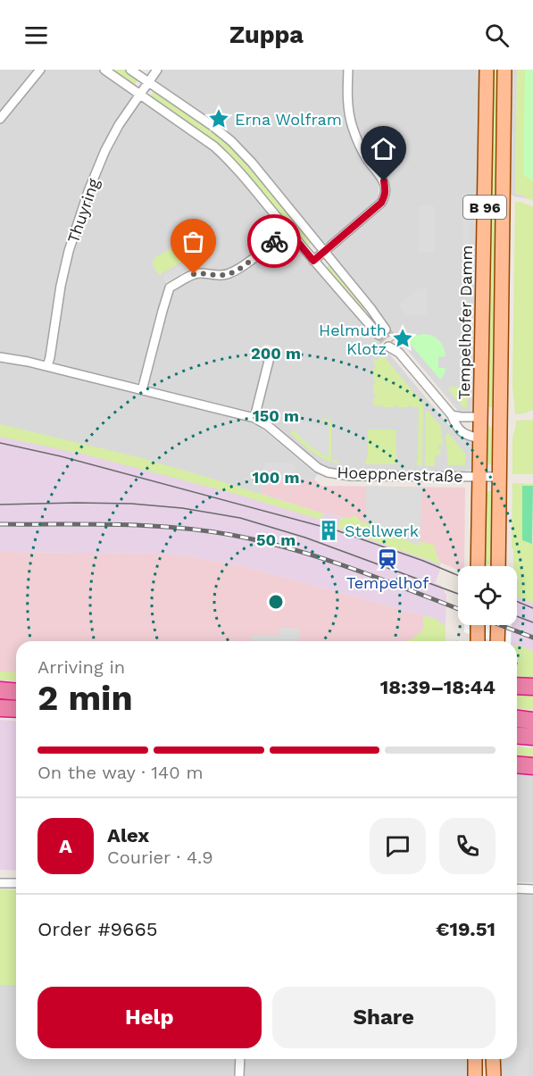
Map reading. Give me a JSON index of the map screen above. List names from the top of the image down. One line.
{"streets":{"main road":["B 96","Tempelhofer Damm"],"street":["Thuyring","Hoeppnerstraße"]},"crossings":[["B 96","Hoeppnerstraße"],["Thuyring","Hoeppnerstraße"],["Tempelhofer Damm","Hoeppnerstraße"]],"places":{"place":["Erna Wolfram","Helmuth Klotz"],"building":["Stellwerk"],"station":["Tempelhof"]},"page":{"header":"Zuppa","heading":["2 min","Arriving in","18:39–18:44"],"panel":["Alex","Courier · 4.9","Order #9665","€19.51"],"bar":"On the way · 140 m","round":"A","buttons":["Help","Share"]},"rings":["200 m","150 m","100 m","50 m"]}
